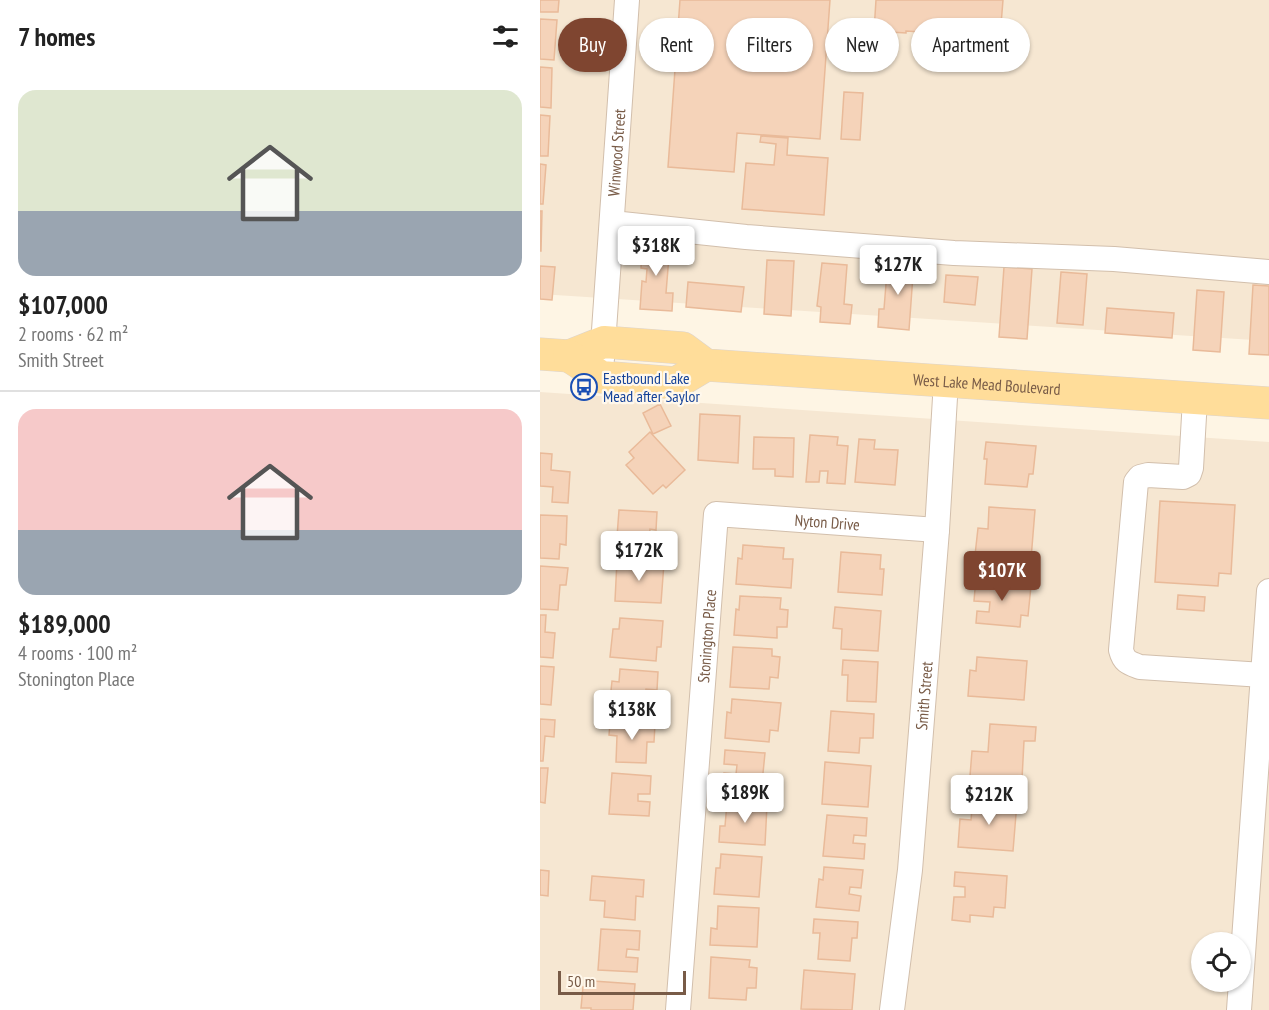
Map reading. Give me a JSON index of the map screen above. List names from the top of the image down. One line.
{"streets":{"main road":["West Lake Mead Boulevard"],"street":["Winwood Street","Nyton Drive","Stonington Place","Smith Street"]},"crossings":[["West Lake Mead Boulevard","Smith Street"],["Nyton Drive","Stonington Place"],["Nyton Drive","Smith Street"]],"places":{"bus stop":["Eastbound Lake Mead after Saylor"]},"scale_bar":"50 m","page":{"heading":"7 homes","chip":["Buy","Rent","Filters","New","Apartment"],"list":[{"name":"$107,000","note":"2 rooms · 62 m² · Smith Street"},{"name":"$189,000","note":"4 rooms · 100 m² · Stonington Place"}],"price":["$318K","$127K","$172K","$107K","$138K","$189K","$212K"],"scale":"50 m"}}
